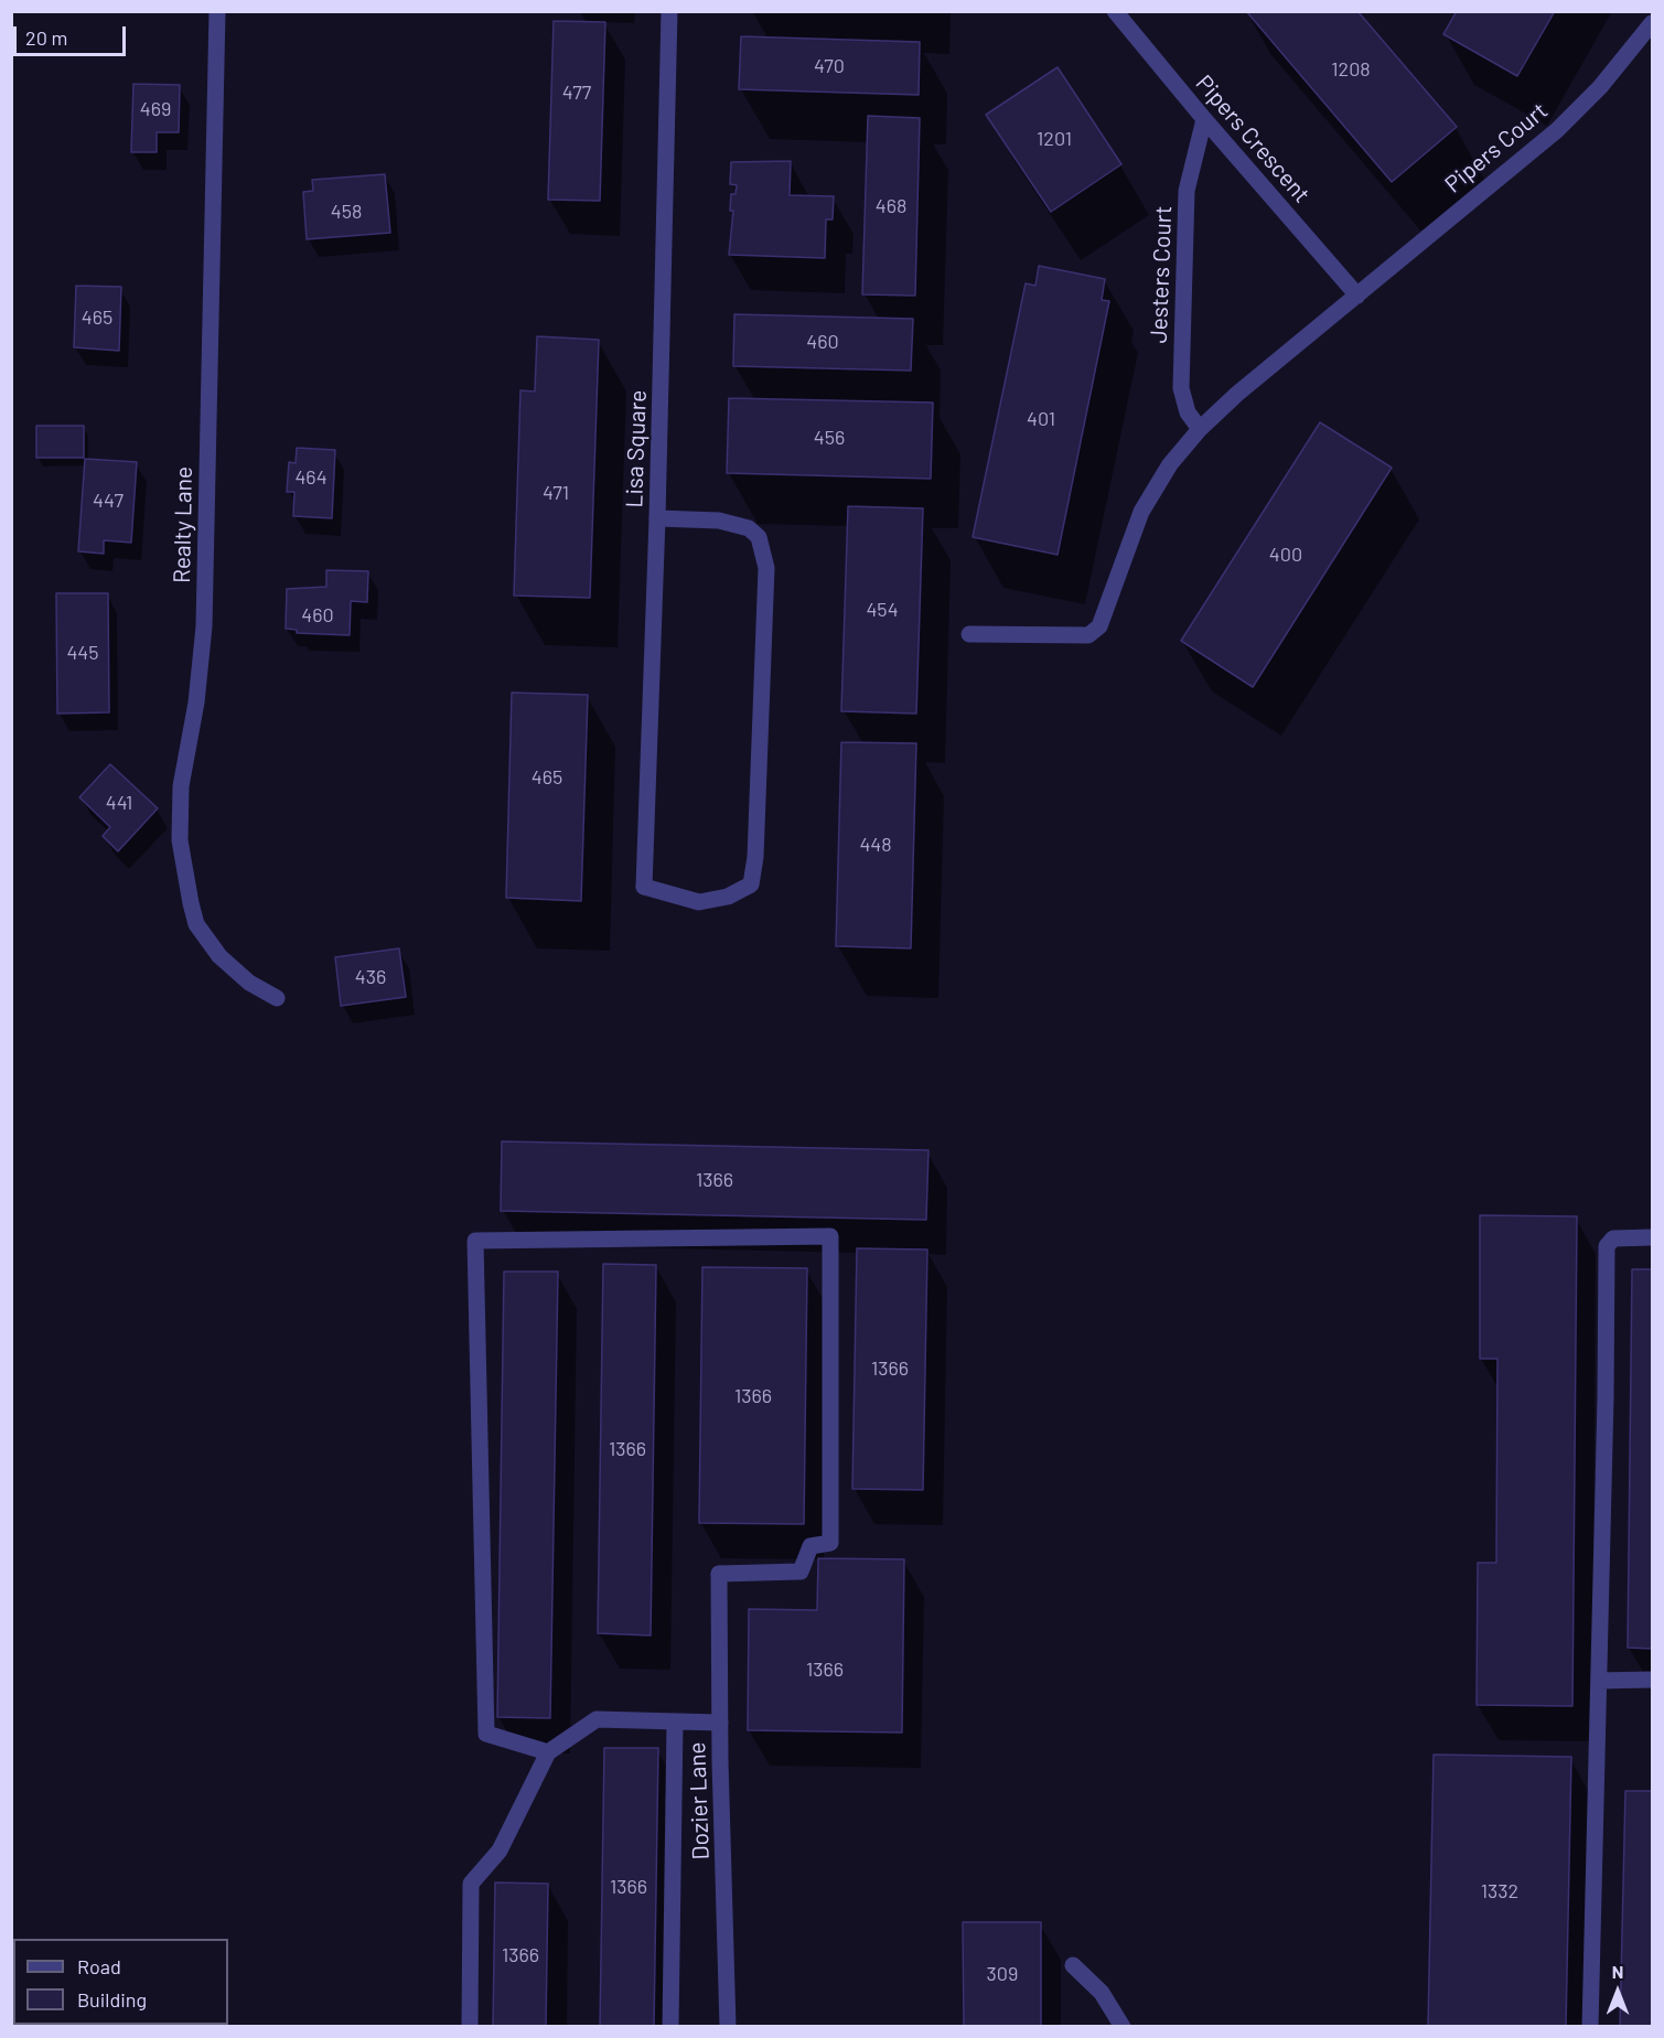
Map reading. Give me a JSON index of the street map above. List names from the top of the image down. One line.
{"streets":{"street":["Pipers Crescent","Pipers Court","Jesters Court","Lisa Square","Realty Lane","Dozier Lane"]},"crossings":[["Pipers Crescent","Pipers Court"],["Pipers Crescent","Jesters Court"]],"house_numbers":["470","1208","477","469","1201","468","458","465","460","401","456","464","471","447","400","454","460","445","465","441","448","436","1366","1366","1366","1366","1366","1366","1332","1366","309"],"legend":["Road","Building"],"scale_bar":"20 m","north":"top"}
